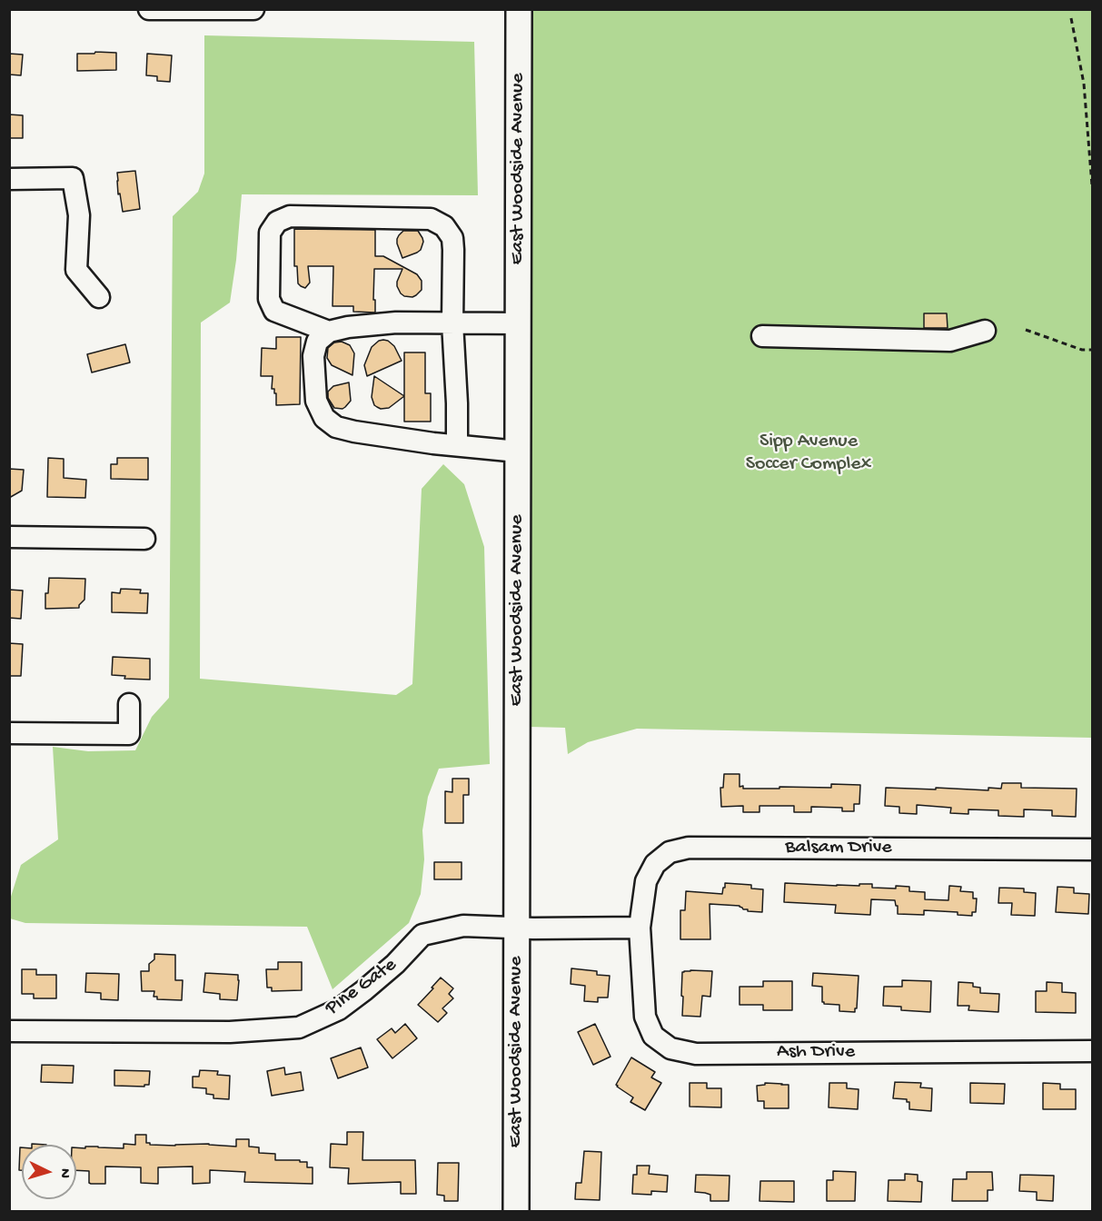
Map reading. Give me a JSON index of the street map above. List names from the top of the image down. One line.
{"streets":{"main road":["East Woodside Avenue"],"street":["Balsam Drive","Pine Gate","Ash Drive"]},"crossings":[["East Woodside Avenue","Pine Gate"],["Balsam Drive","Pine Gate"],["Balsam Drive","Ash Drive"],["Pine Gate","Ash Drive"]],"parks":["Sipp Avenue Soccer Complex"],"north":"right"}
